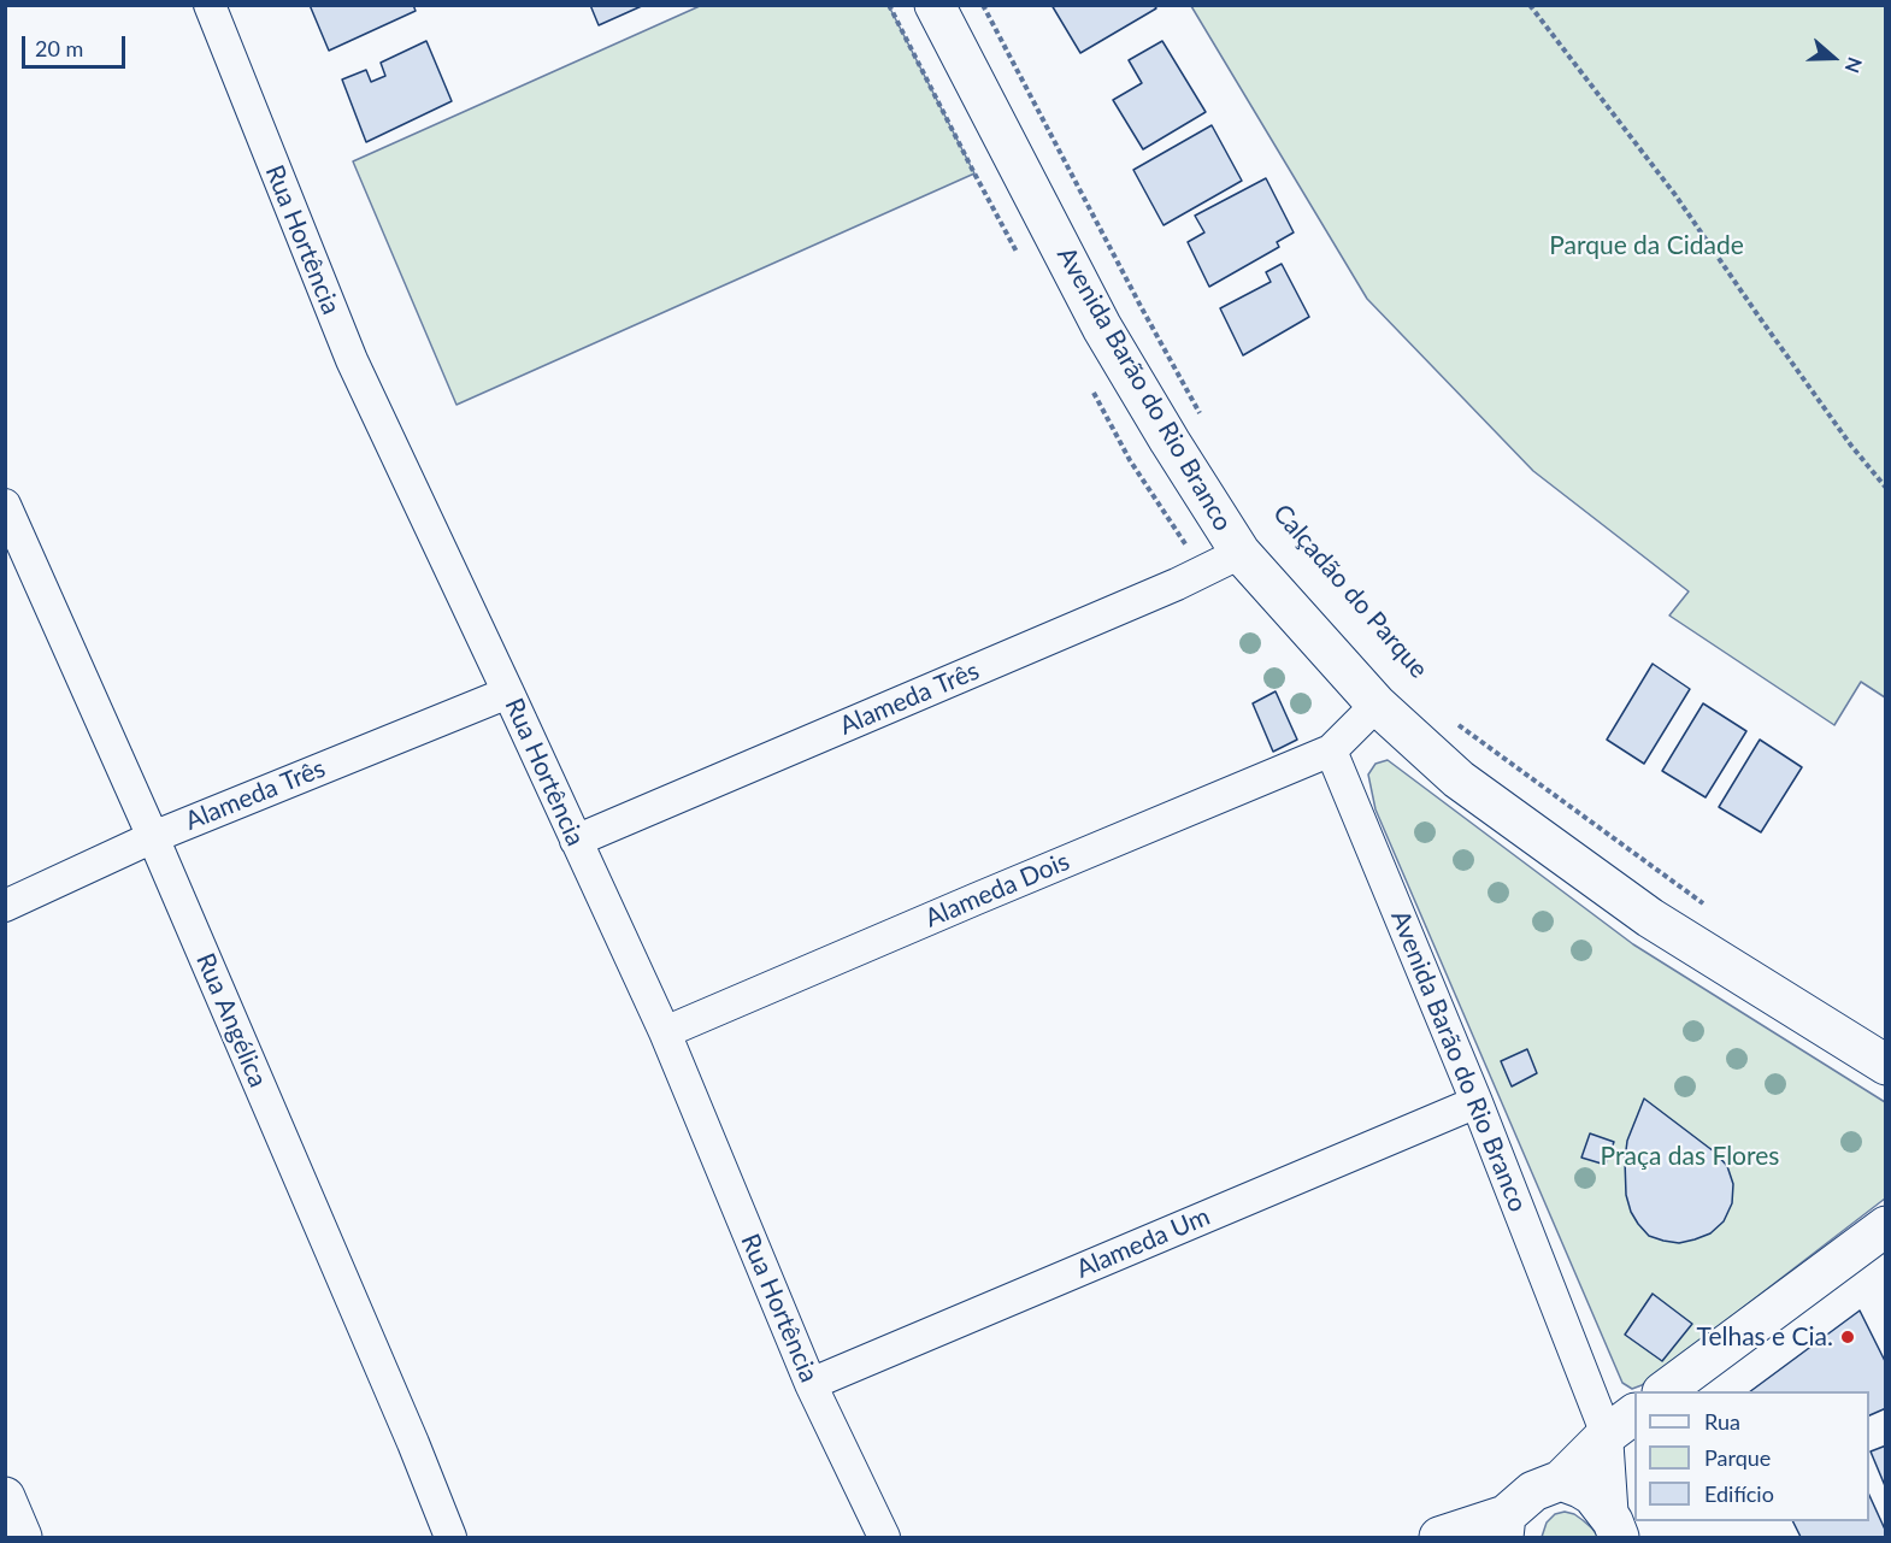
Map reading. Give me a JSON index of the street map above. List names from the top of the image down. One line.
{"streets":{"street":["Rua Hortência","Avenida Barão do Rio Branco","Alameda Três","Alameda Dois","Rua Angélica","Alameda Um"]},"crossings":[["Rua Hortência","Alameda Três"],["Rua Hortência","Alameda Dois"],["Rua Hortência","Alameda Um"],["Avenida Barão do Rio Branco","Alameda Três"],["Avenida Barão do Rio Branco","Alameda Dois"],["Avenida Barão do Rio Branco","Alameda Um"],["Alameda Três","Rua Angélica"]],"parks":["Parque da Cidade","Praça das Flores"],"places":["Telhas e Cia."],"legend":["Rua","Parque","Edifício"],"scale_bar":"20 m","north":"right"}
